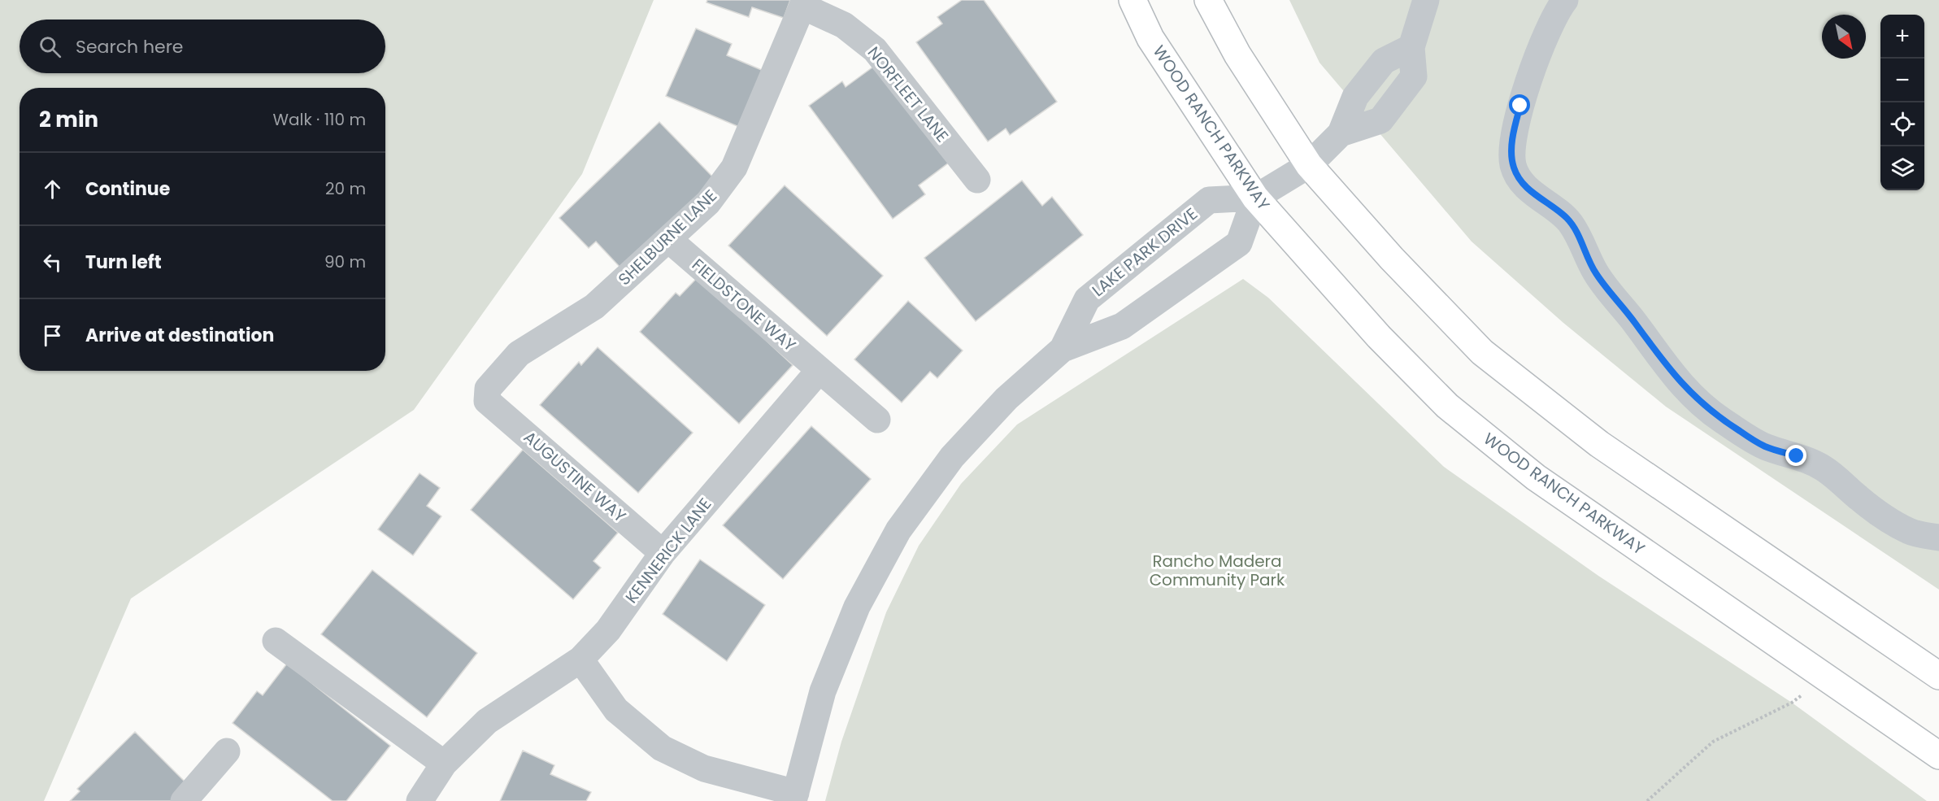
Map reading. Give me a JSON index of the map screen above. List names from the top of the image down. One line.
{"streets":{"main road":["WOOD RANCH PARKWAY"],"street":["NORFLEET LANE","SHELBURNE LANE","LAKE PARK DRIVE","FIELDSTONE WAY","AUGUSTINE WAY","KENNERICK LANE"]},"crossings":[["NORFLEET LANE","SHELBURNE LANE"],["WOOD RANCH PARKWAY","LAKE PARK DRIVE"],["SHELBURNE LANE","FIELDSTONE WAY"],["SHELBURNE LANE","AUGUSTINE WAY"],["FIELDSTONE WAY","KENNERICK LANE"],["AUGUSTINE WAY","KENNERICK LANE"]],"parks":["Rancho Madera Community Park"],"north":"bottom right","page":{"map_buttons":["+","−"],"search":"Search here","heading":["2 min","Walk · 110 m"],"list":[["Continue","20 m"],["Turn left","90 m"],"Arrive at destination"]}}
